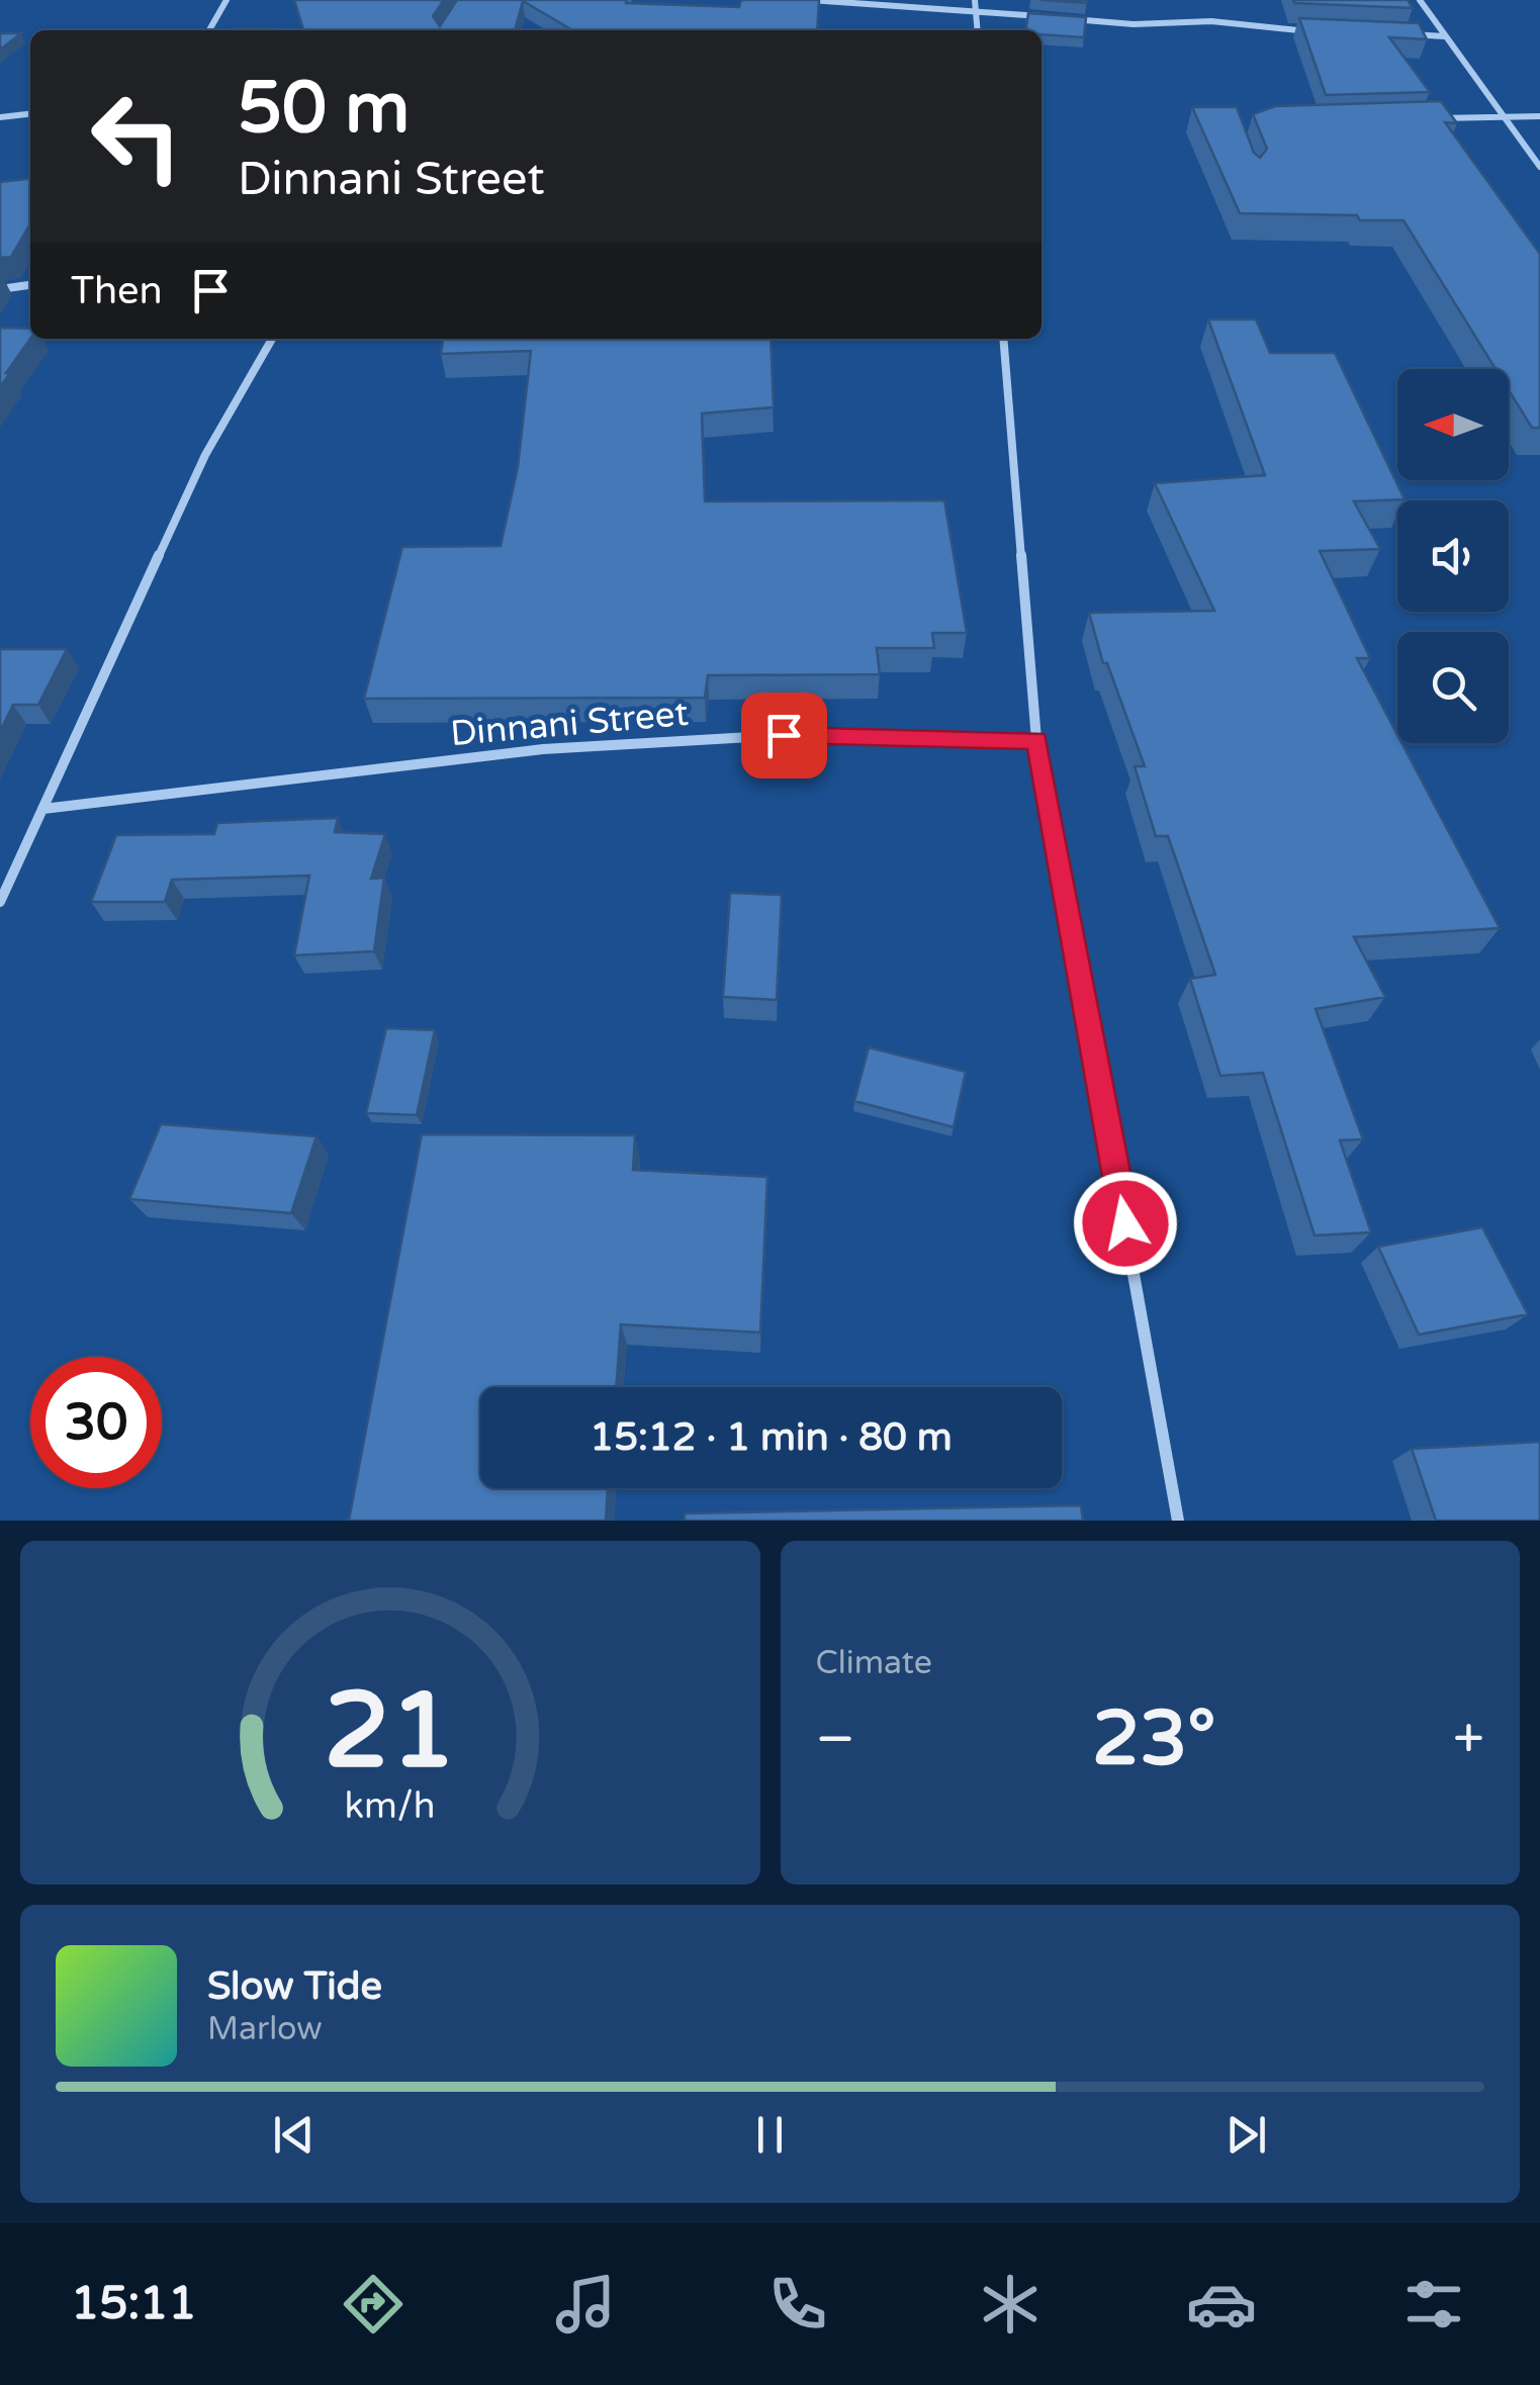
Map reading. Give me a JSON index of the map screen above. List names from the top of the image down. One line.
{"streets":{"street":["Dinnani Street"]},"north":"left","page":{"turn":["50 m","Dinnani Street"],"then":"Then","limit":"30","trip":"15:12 · 1 min · 80 m","tile":"Climate","heat":["−","23°","+"],"song":["Slow Tide","Marlow"],"tabs":"15:11","gauge":["21","km/h"]}}
